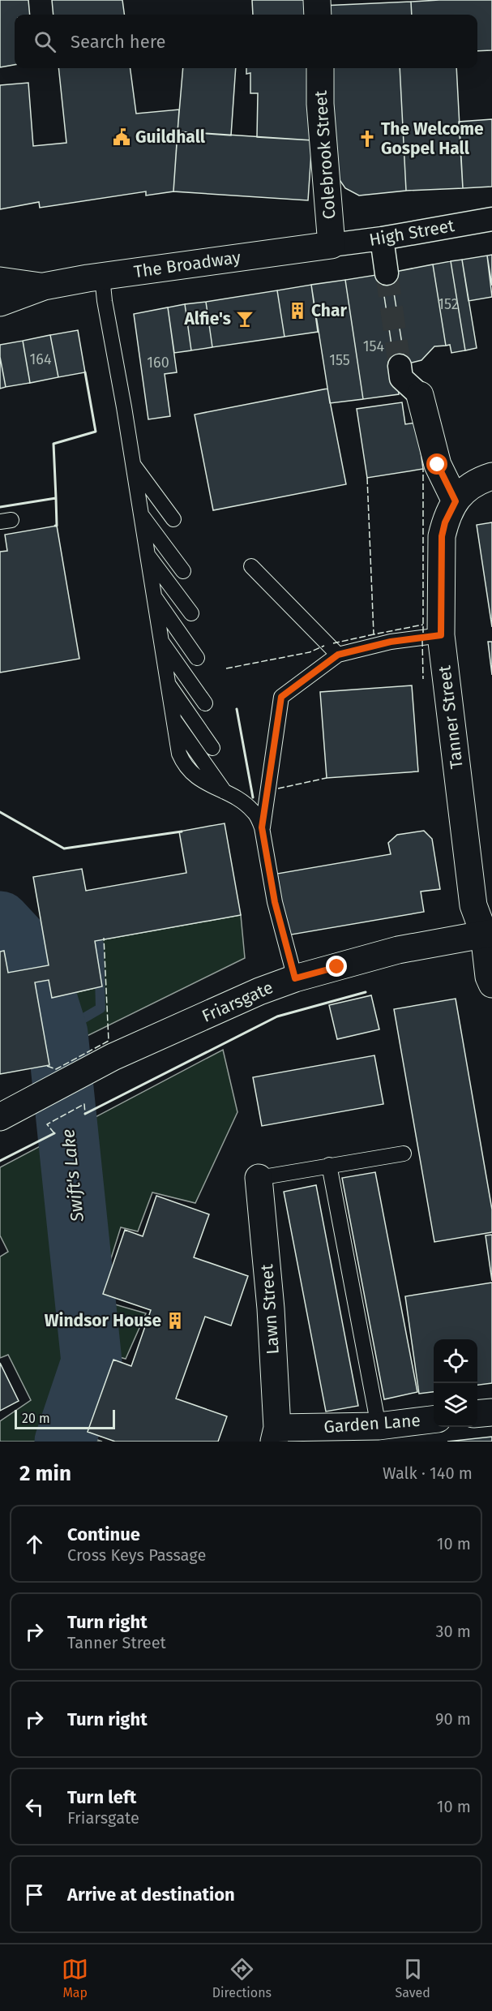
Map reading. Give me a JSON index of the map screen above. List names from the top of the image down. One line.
{"streets":{"street":["Colebrook Street","High Street","The Broadway","Tanner Street","Friarsgate","Lawn Street","Garden Lane"]},"crossings":[["Colebrook Street","High Street"],["Colebrook Street","The Broadway"],["High Street","The Broadway"],["Tanner Street","Friarsgate"],["Lawn Street","Garden Lane"]],"water":["Swift's Lake"],"places":{"public building":["Guildhall"],"church":["The Welcome Gospel Hall"],"building":["Char","Windsor House"],"bar":["Alfie's"]},"house_numbers":["152","154","164","155","160"],"scale_bar":"20 m","page":{"search":"Search here","scale":"20 m","heading":["2 min","Walk · 140 m"],"list":[["Continue","Cross Keys Passage","10 m"],["Turn right","Tanner Street","30 m"],["Turn right","90 m"],["Turn left","Friarsgate","10 m"],"Arrive at destination"],"nav":["Map","Directions","Saved"]}}
